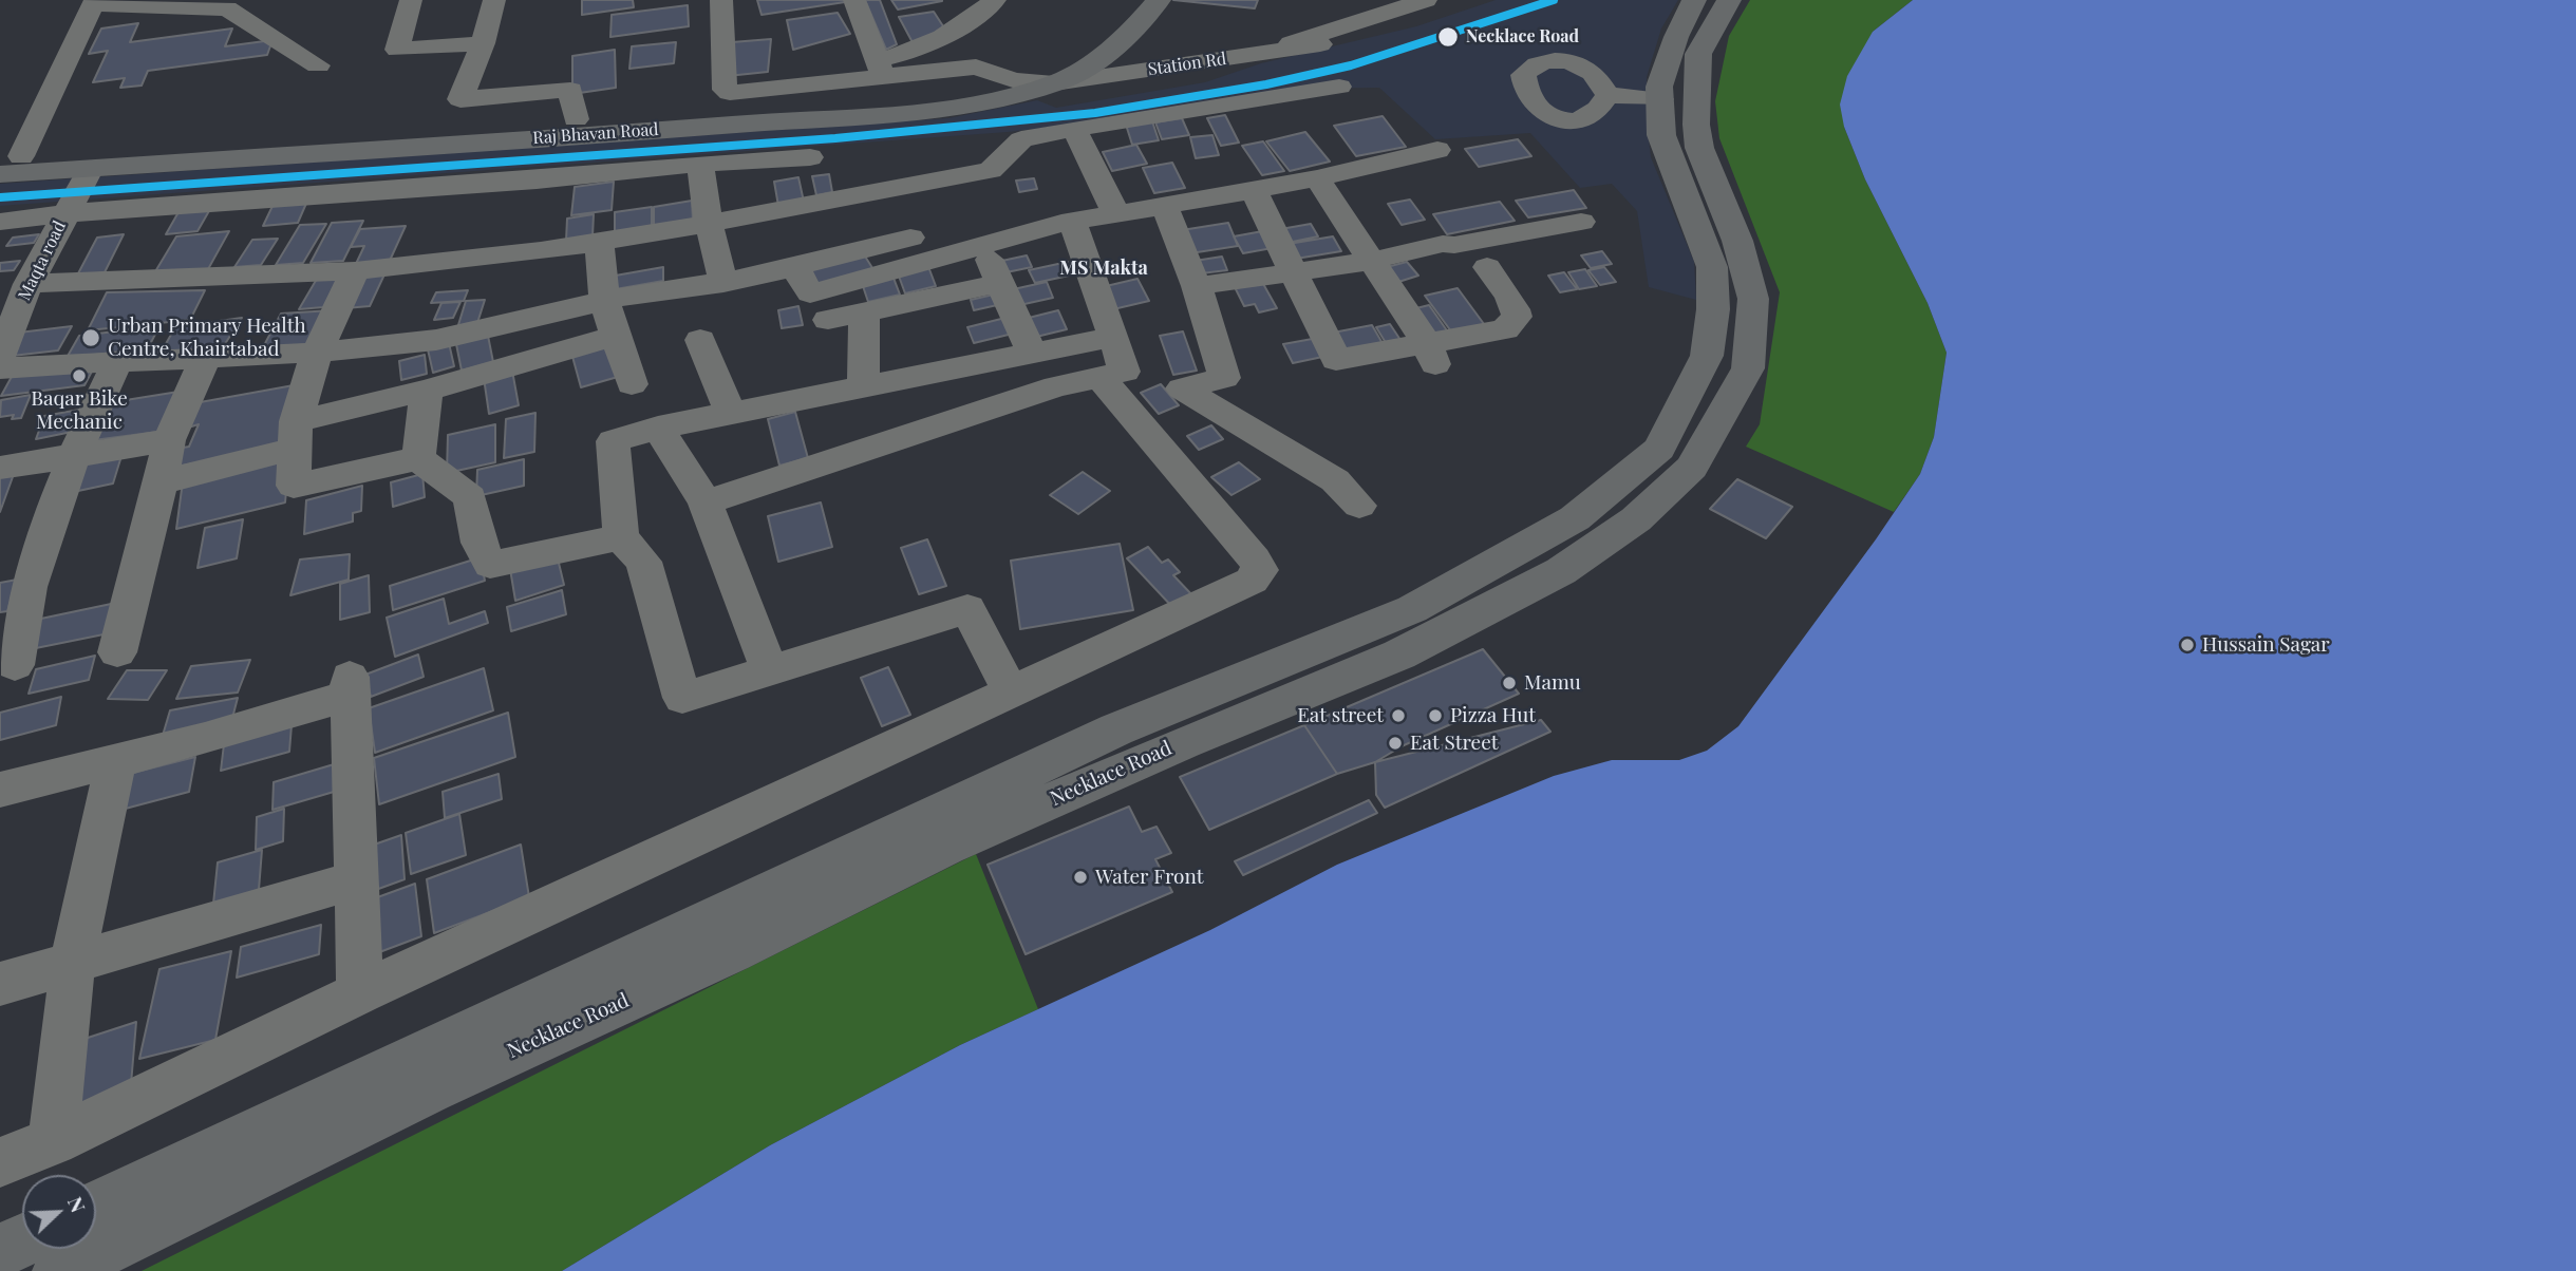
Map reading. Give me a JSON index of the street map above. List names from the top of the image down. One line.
{"streets":{"main road":["Raj Bhavan Road","Necklace Road"],"street":["Station Rd","Maqta road"]},"crossings":[["Station Rd","Raj Bhavan Road"],["Raj Bhavan Road","Maqta road"]],"districts":["MS Makta"],"places":["Necklace Road","Urban Primary Health Centre, Khairtabad","Baqar Bike Mechanic","Hussain Sagar","Mamu","Eat street","Pizza Hut","Eat Street","Water Front"],"north":"top right"}
